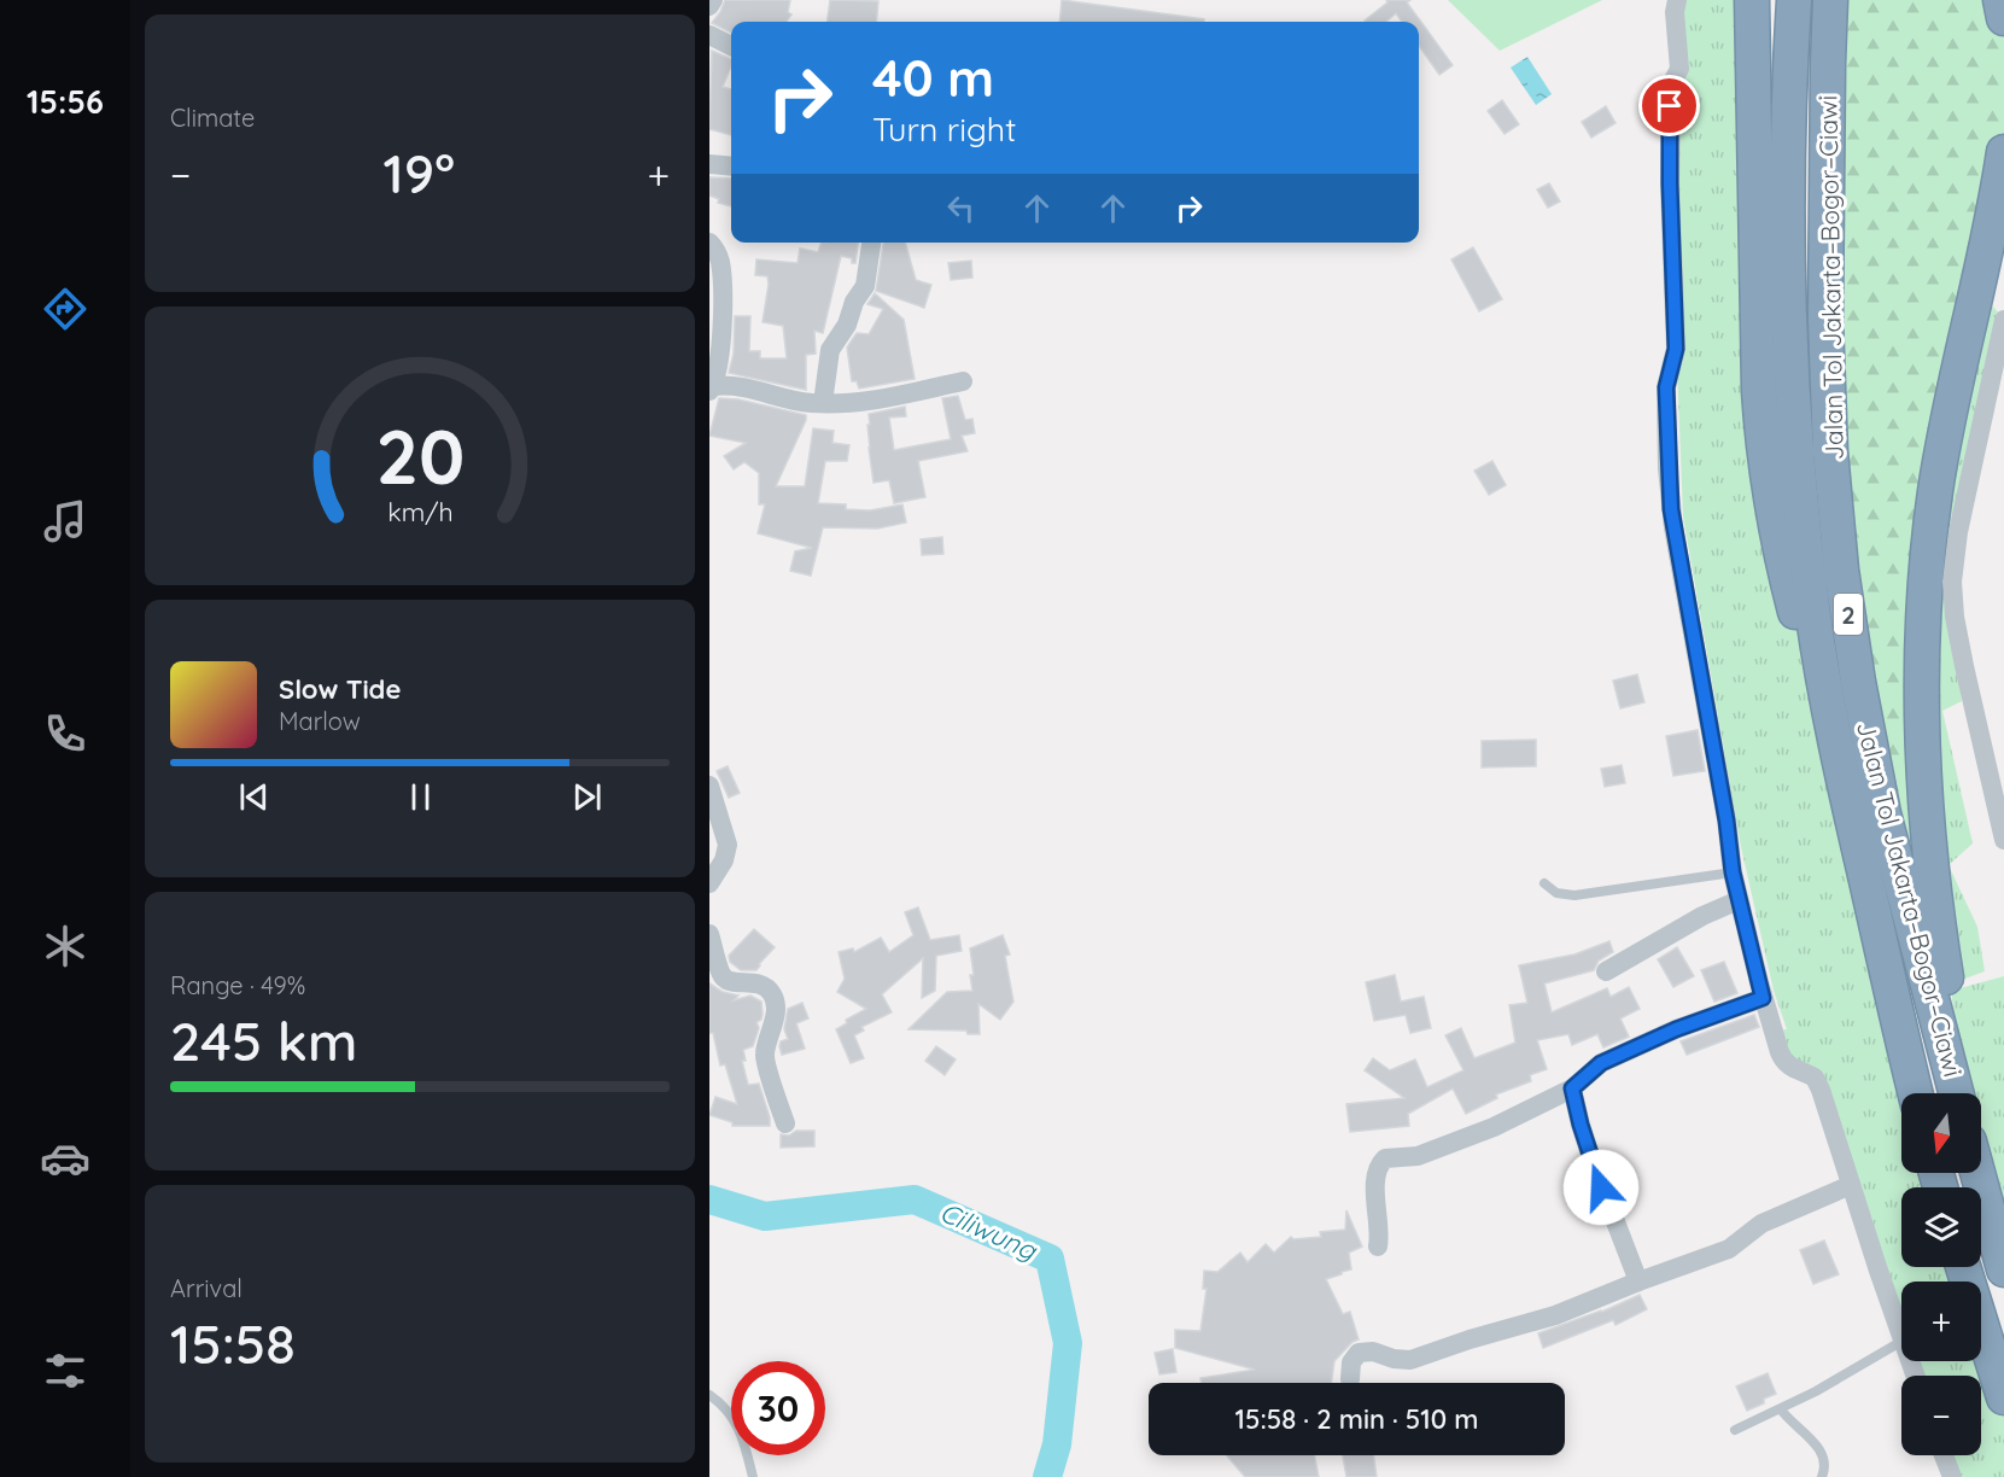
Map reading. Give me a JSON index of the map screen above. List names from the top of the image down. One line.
{"streets":{"highway":["Jalan Tol Jakarta–Bogor–Ciawi","2"]},"water":["Ciliwung"],"north":"bottom","page":{"tabs":"15:56","tile":["Climate",["Range · 49%","245 km"],["Arrival","15:58"]],"turn":["40 m","Turn right"],"heat":["−","19°","+"],"song":["Slow Tide","Marlow"],"map_buttons":["+","−"],"limit":"30","trip":"15:58 · 2 min · 510 m","gauge":["20","km/h"]}}
